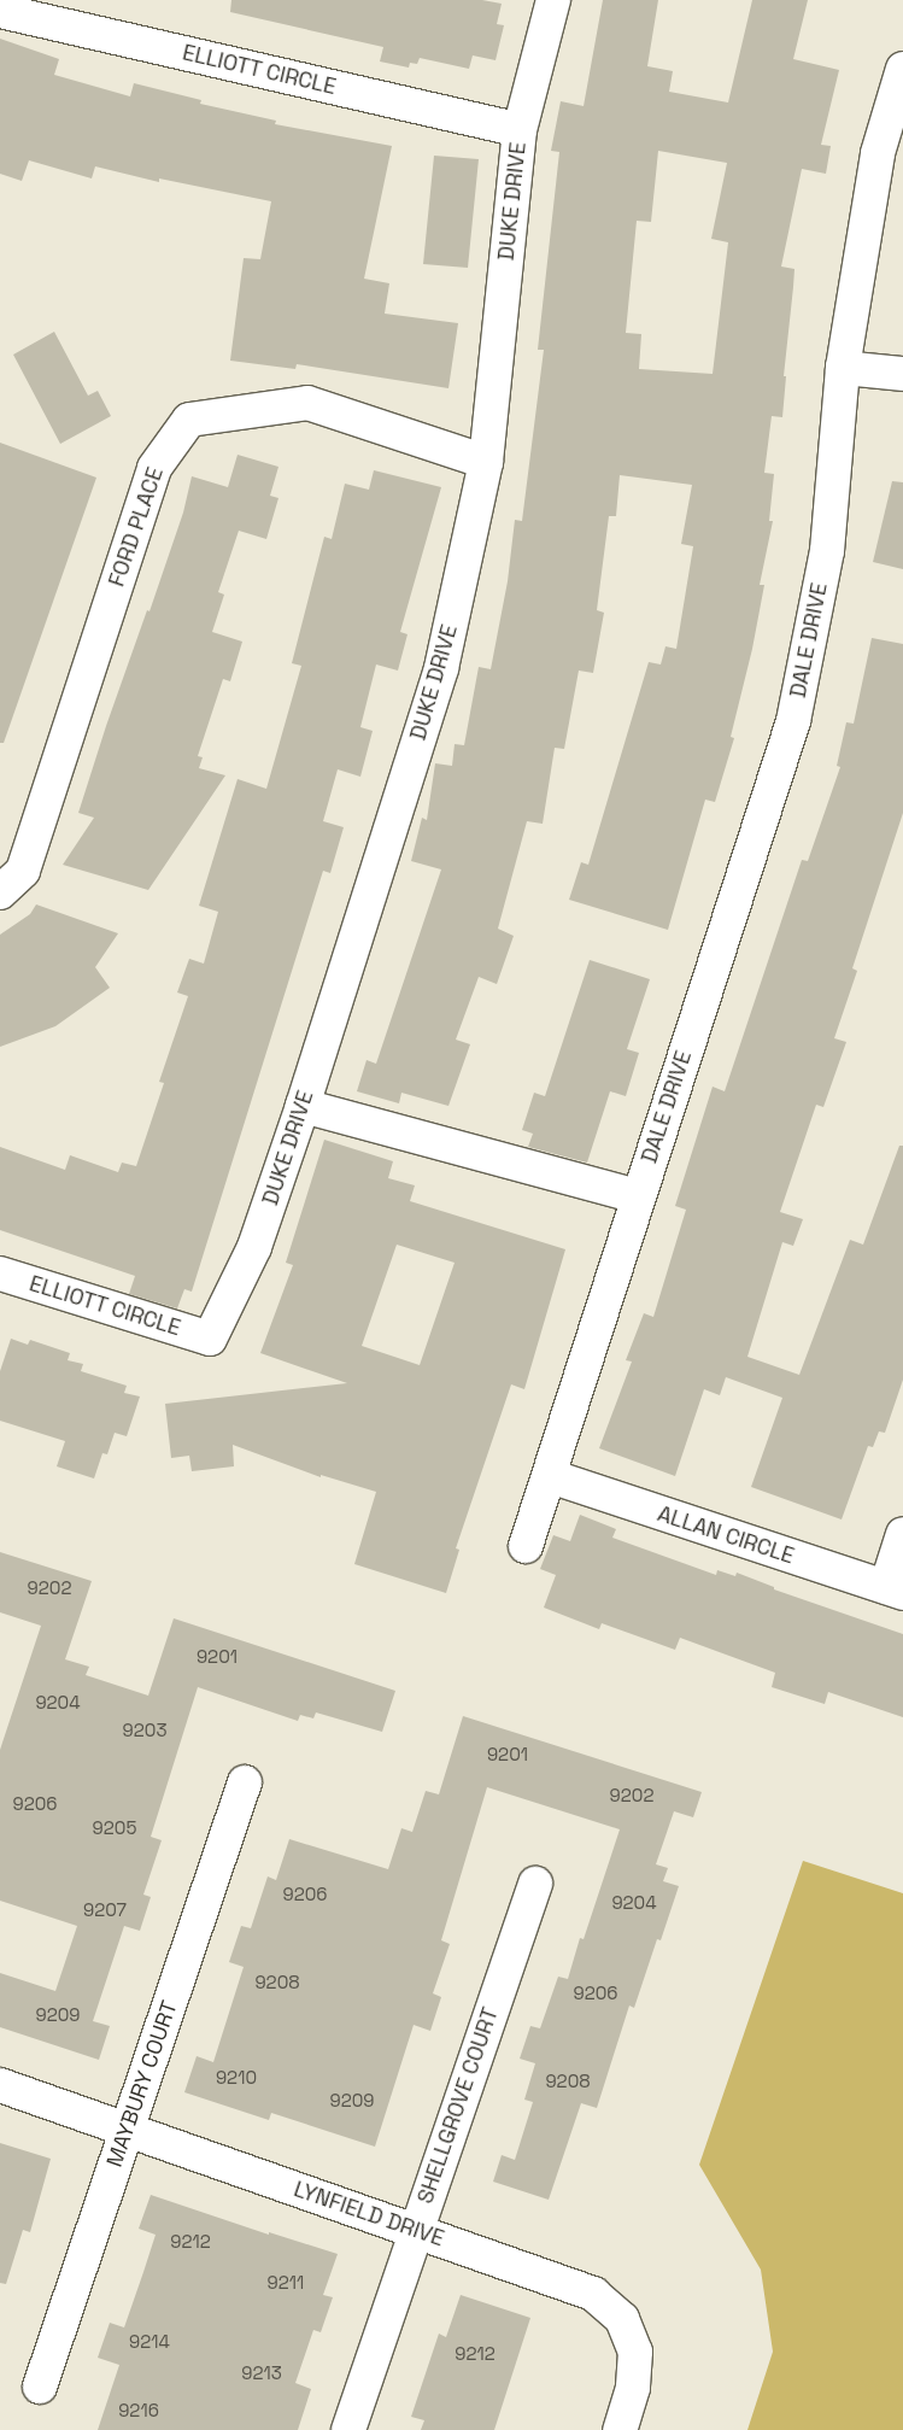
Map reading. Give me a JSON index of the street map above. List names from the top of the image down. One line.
{"streets":{"street":["ELLIOTT CIRCLE","DUKE DRIVE","FORD PLACE","DALE DRIVE","ALLAN CIRCLE","MAYBURY COURT","SHELLGROVE COURT","LYNFIELD DRIVE"]},"crossings":[["ELLIOTT CIRCLE","DUKE DRIVE"],["DUKE DRIVE","FORD PLACE"],["DALE DRIVE","ALLAN CIRCLE"],["MAYBURY COURT","LYNFIELD DRIVE"],["SHELLGROVE COURT","LYNFIELD DRIVE"]],"house_numbers":["9202","9201","9204","9203","9201","9202","9206","9205","9206","9204","9207","9208","9206","9209","9210","9208","9209","9212","9211","9214","9212","9213","9216"]}
